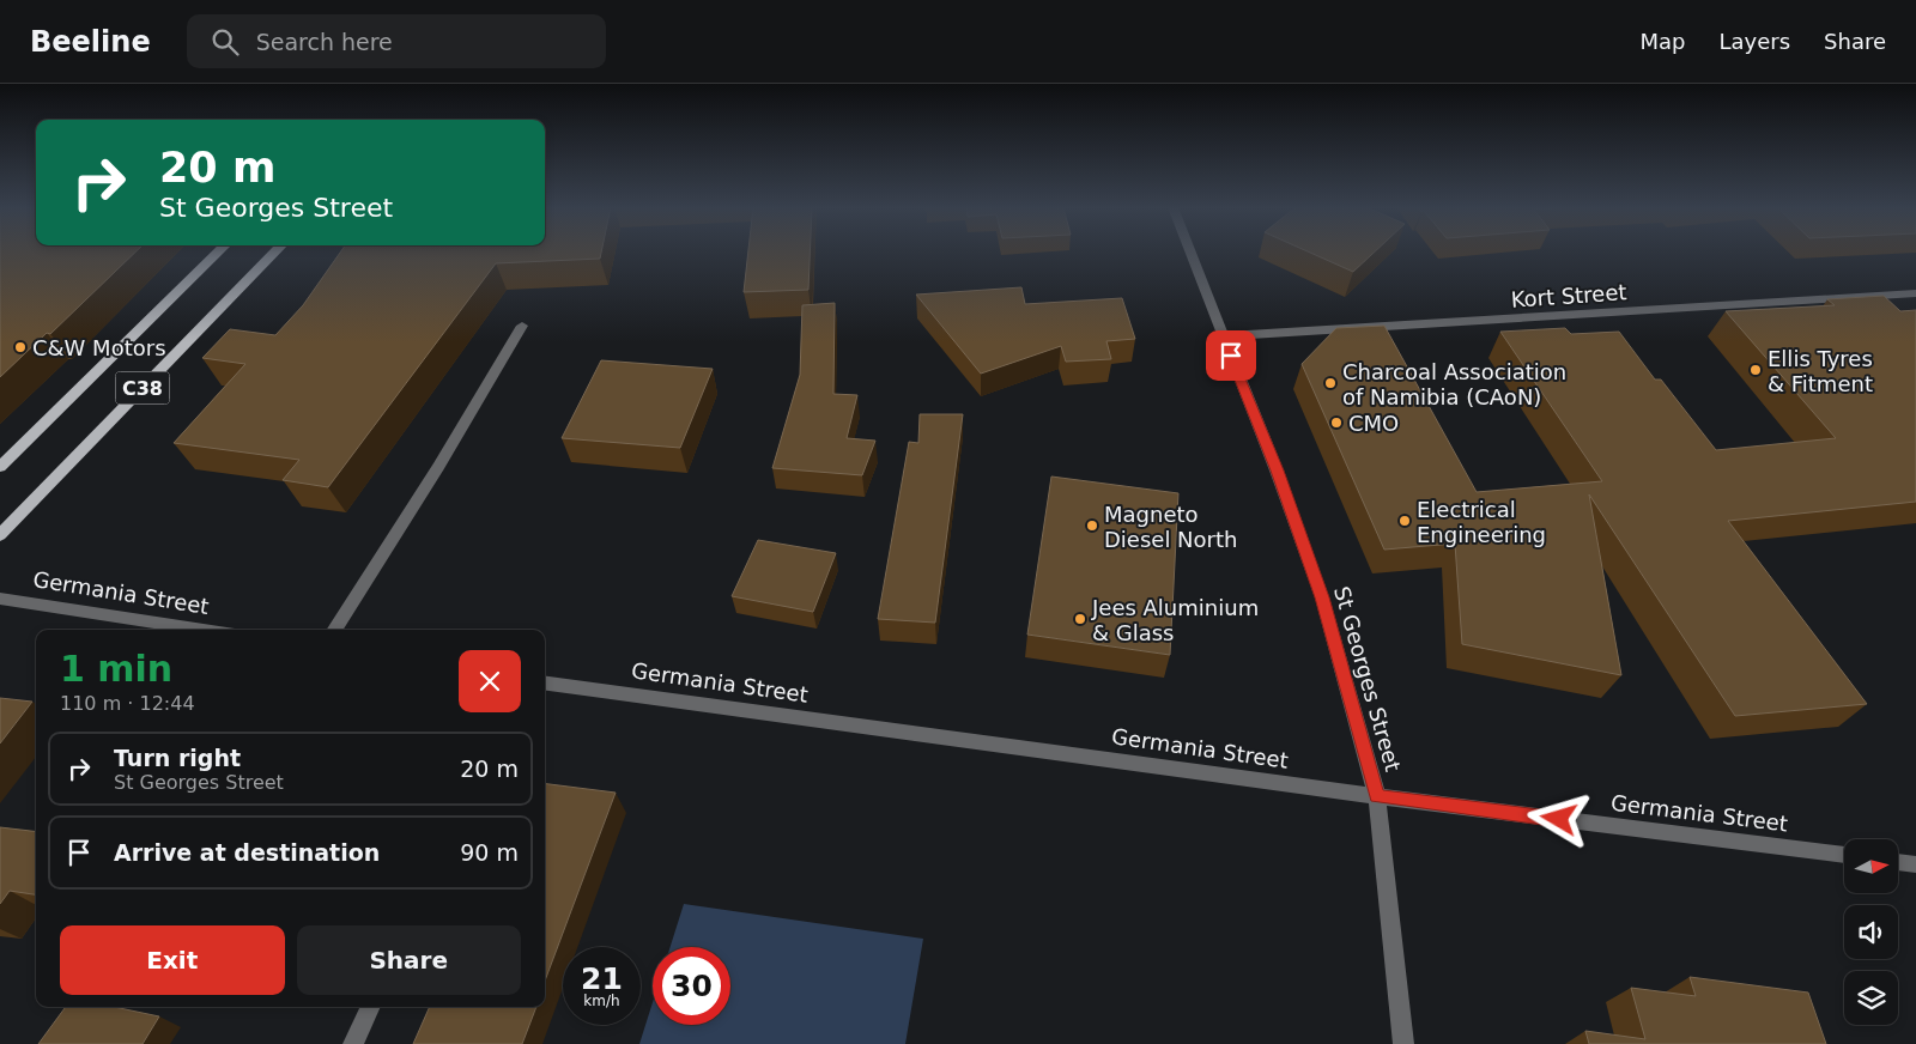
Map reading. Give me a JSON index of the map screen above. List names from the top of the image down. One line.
{"streets":{"main road":["C38"],"street":["Kort Street","Germania Street","St Georges Street"]},"crossings":[["Kort Street","St Georges Street"],["Germania Street","St Georges Street"]],"places":["C&W Motors","Ellis Tyres & Fitment","Charcoal Association of Namibia (CAoN)","CMO","Electrical Engineering","Magneto Diesel North","Jees Aluminium & Glass"],"north":"right","page":{"header":"Beeline","search":"Search here","nav":["Map","Layers","Share"],"turn":["20 m","St Georges Street"],"heading":["1 min","110 m · 12:44"],"list":[{"name":"Turn right","note":"St Georges Street","value":"20 m"},{"name":"Arrive at destination","value":"90 m"}],"buttons":["Exit","Share"],"speed":"21 km/h","limit":"30"}}
